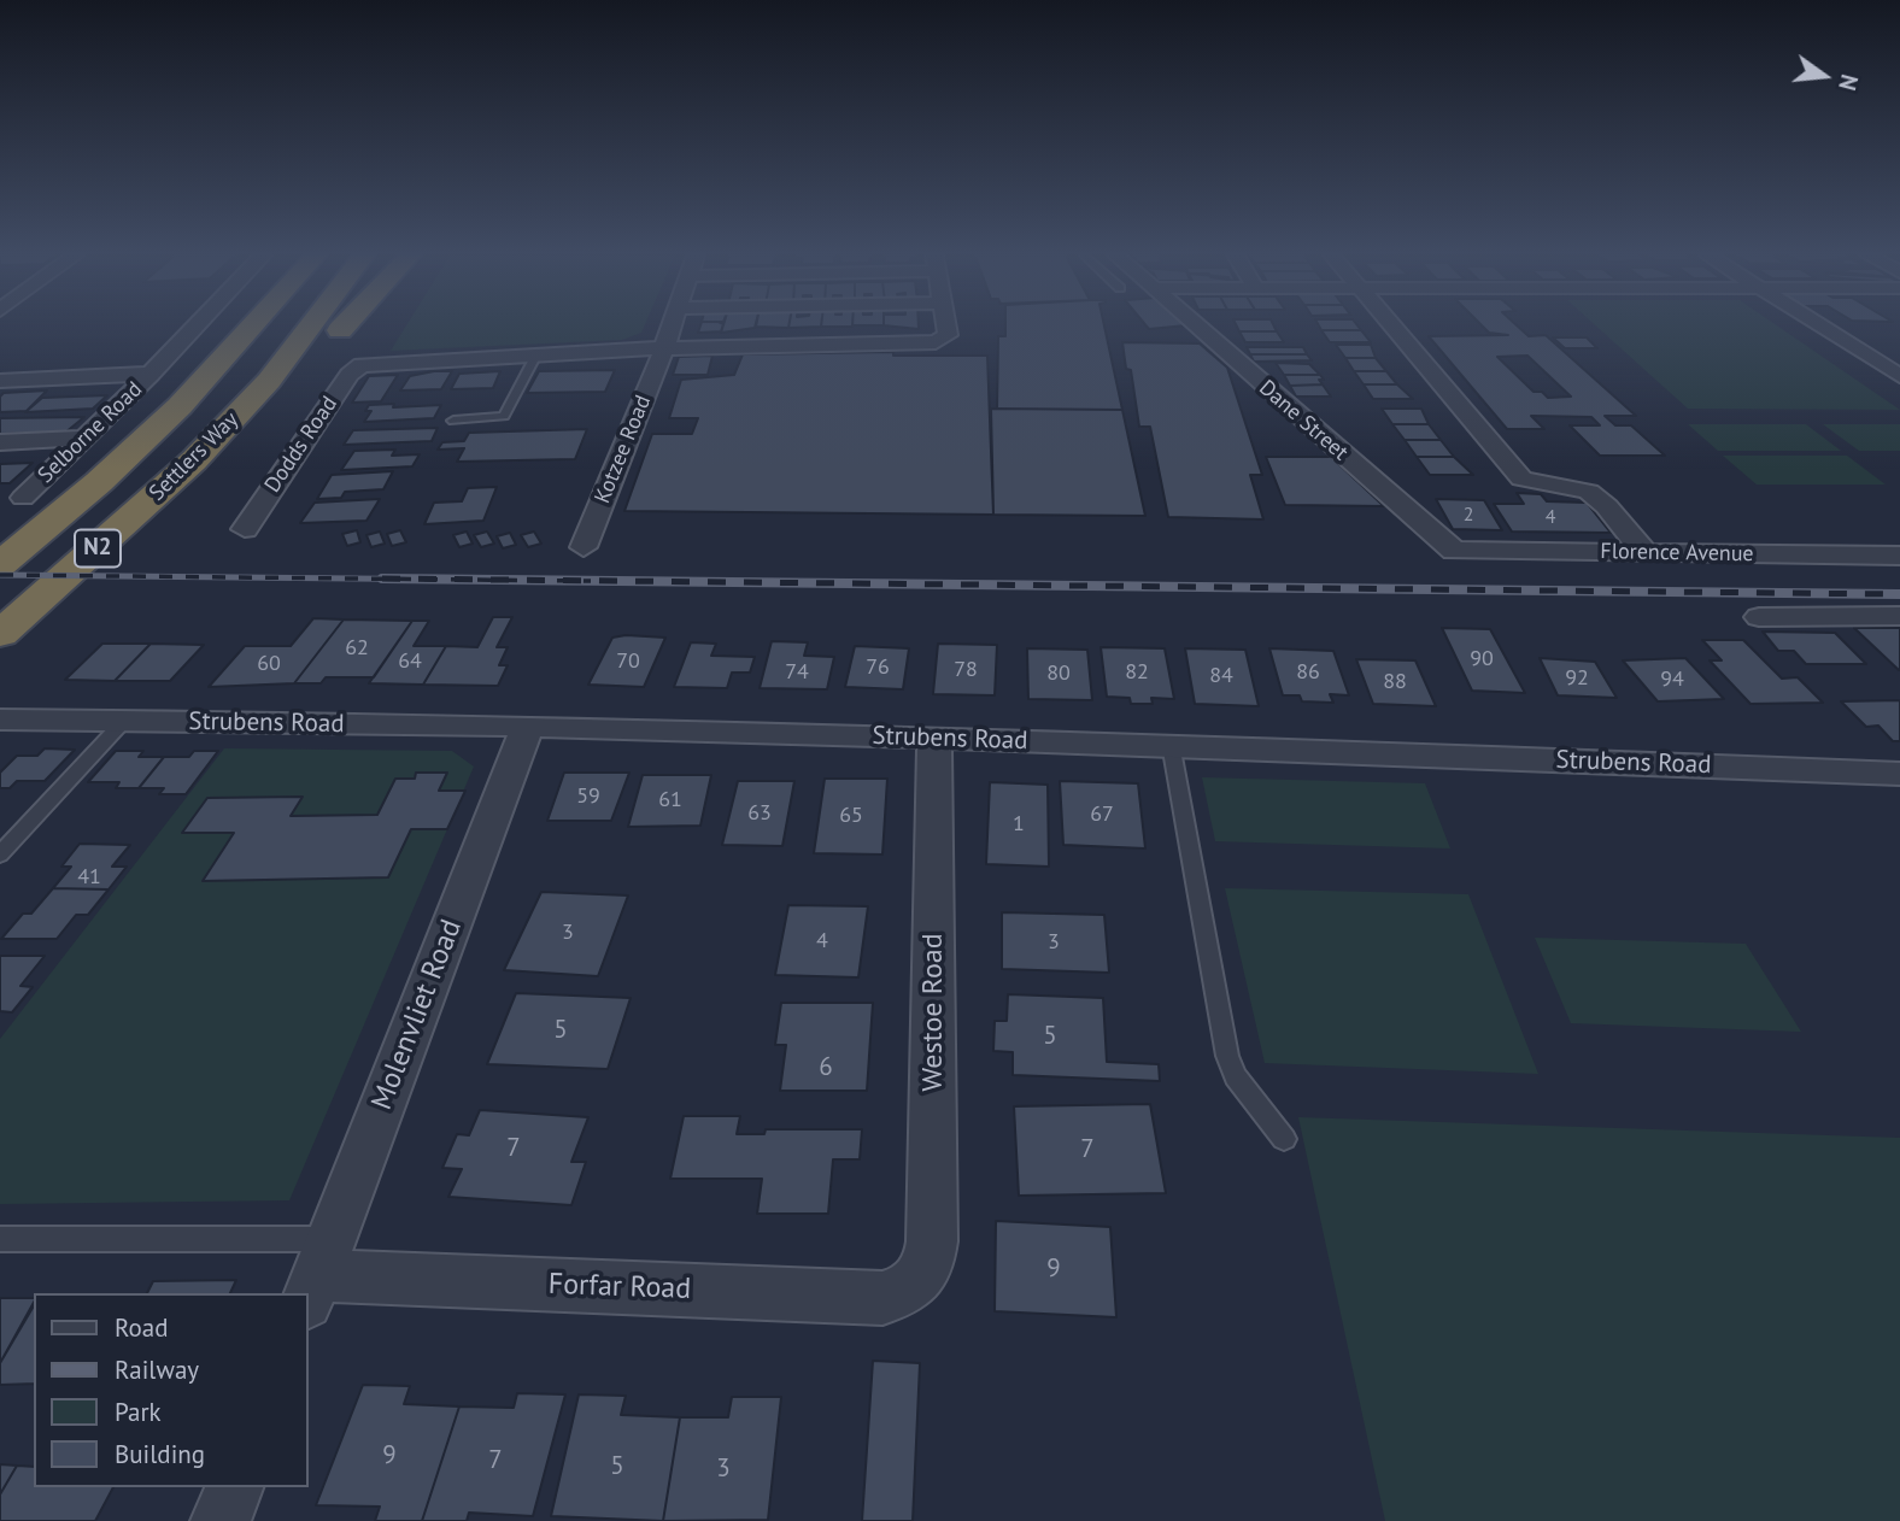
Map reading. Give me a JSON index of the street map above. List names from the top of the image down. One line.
{"streets":{"highway":["Settlers Way","N2"],"street":["Dane Street","Selborne Road","Dodds Road","Kotzee Road","Florence Avenue","Strubens Road","Westoe Road","Molenvliet Road","Forfar Road"]},"crossings":[["Dane Street","Florence Avenue"],["Strubens Road","Westoe Road"],["Strubens Road","Molenvliet Road"],["Westoe Road","Forfar Road"],["Molenvliet Road","Forfar Road"]],"house_numbers":["2","4","62","90","64","70","60","76","78","74","82","86","80","84","92","94","88","59","61","63","67","65","1","41","3","4","3","5","5","6","7","7","9","9","7","5","3"],"legend":["Road","Railway","Park","Building"],"north":"right"}
